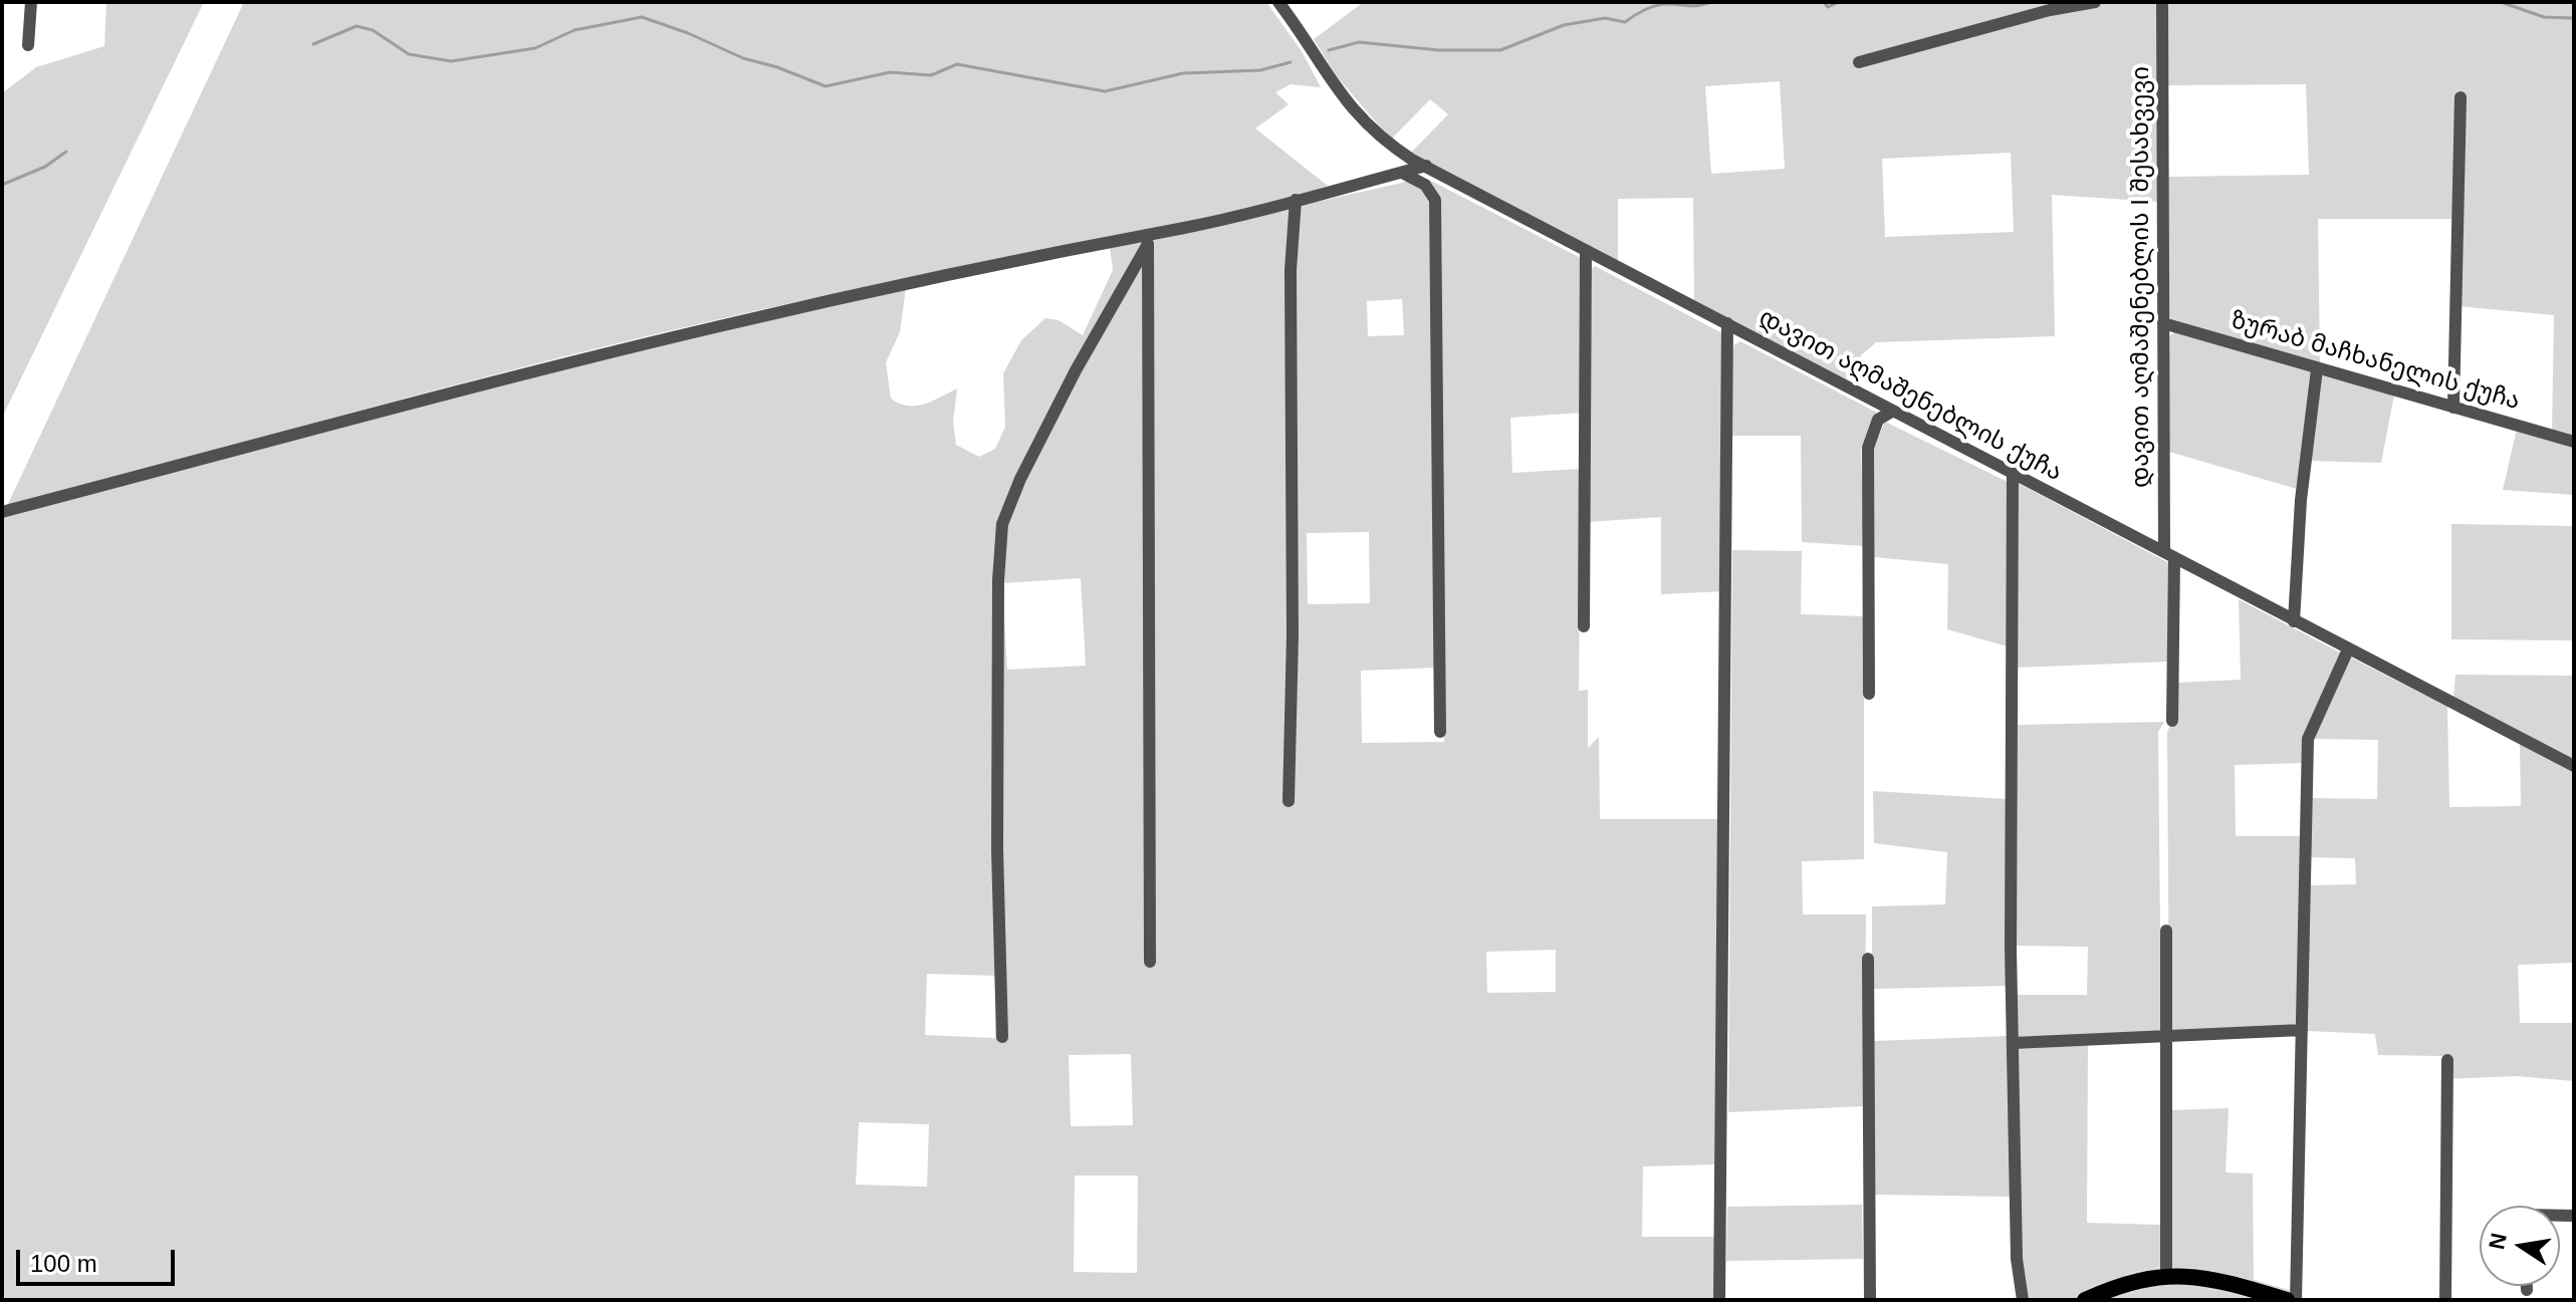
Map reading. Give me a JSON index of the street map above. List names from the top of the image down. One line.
{"streets":{"street":["დავით აღმაშენებლის I შესახვევი","ზურაბ მაჩხანელის ქუჩა","დავით აღმაშენებლის ქუჩა"]},"crossings":[["დავით აღმაშენებლის I შესახვევი","ზურაბ მაჩხანელის ქუჩა"],["დავით აღმაშენებლის I შესახვევი","დავით აღმაშენებლის ქუჩა"]],"scale_bar":"100 m","north":"left"}
